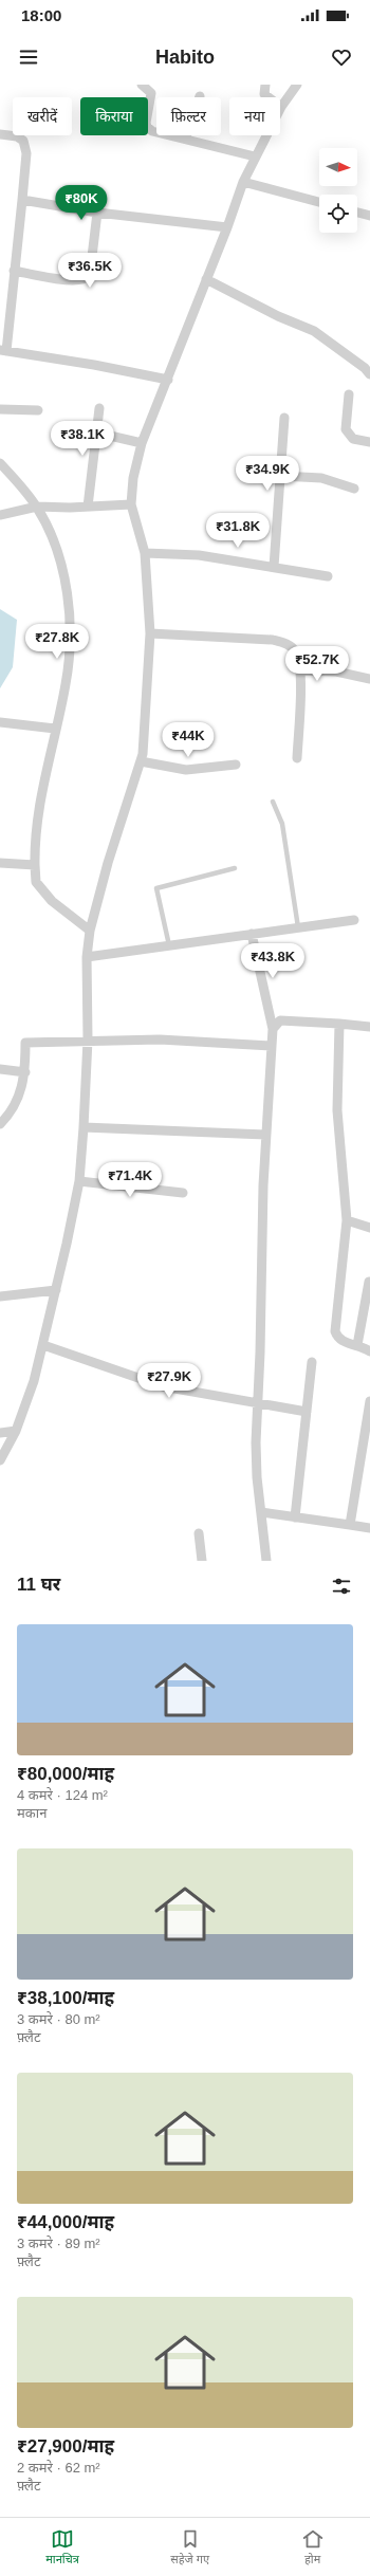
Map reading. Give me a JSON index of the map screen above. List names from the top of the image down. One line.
{"north":"right","page":{"status":"18:00","header":"Habito","chip":["खरीदें","किराया","फ़िल्टर","नया"],"price":["₹80K","₹36.5K","₹38.1K","₹34.9K","₹31.8K","₹27.8K","₹52.7K","₹44K","₹43.8K","₹71.4K","₹27.9K"],"heading":"11 घर","list":[{"name":"₹80,000/माह","note":"4 कमरे · 124 m² · मकान"},{"name":"₹38,100/माह","note":"3 कमरे · 80 m² · फ़्लैट"},{"name":"₹44,000/माह","note":"3 कमरे · 89 m² · फ़्लैट"},{"name":"₹27,900/माह","note":"2 कमरे · 62 m² · फ़्लैट"}],"tabs":["मानचित्र","सहेजे गए","होम"]}}
